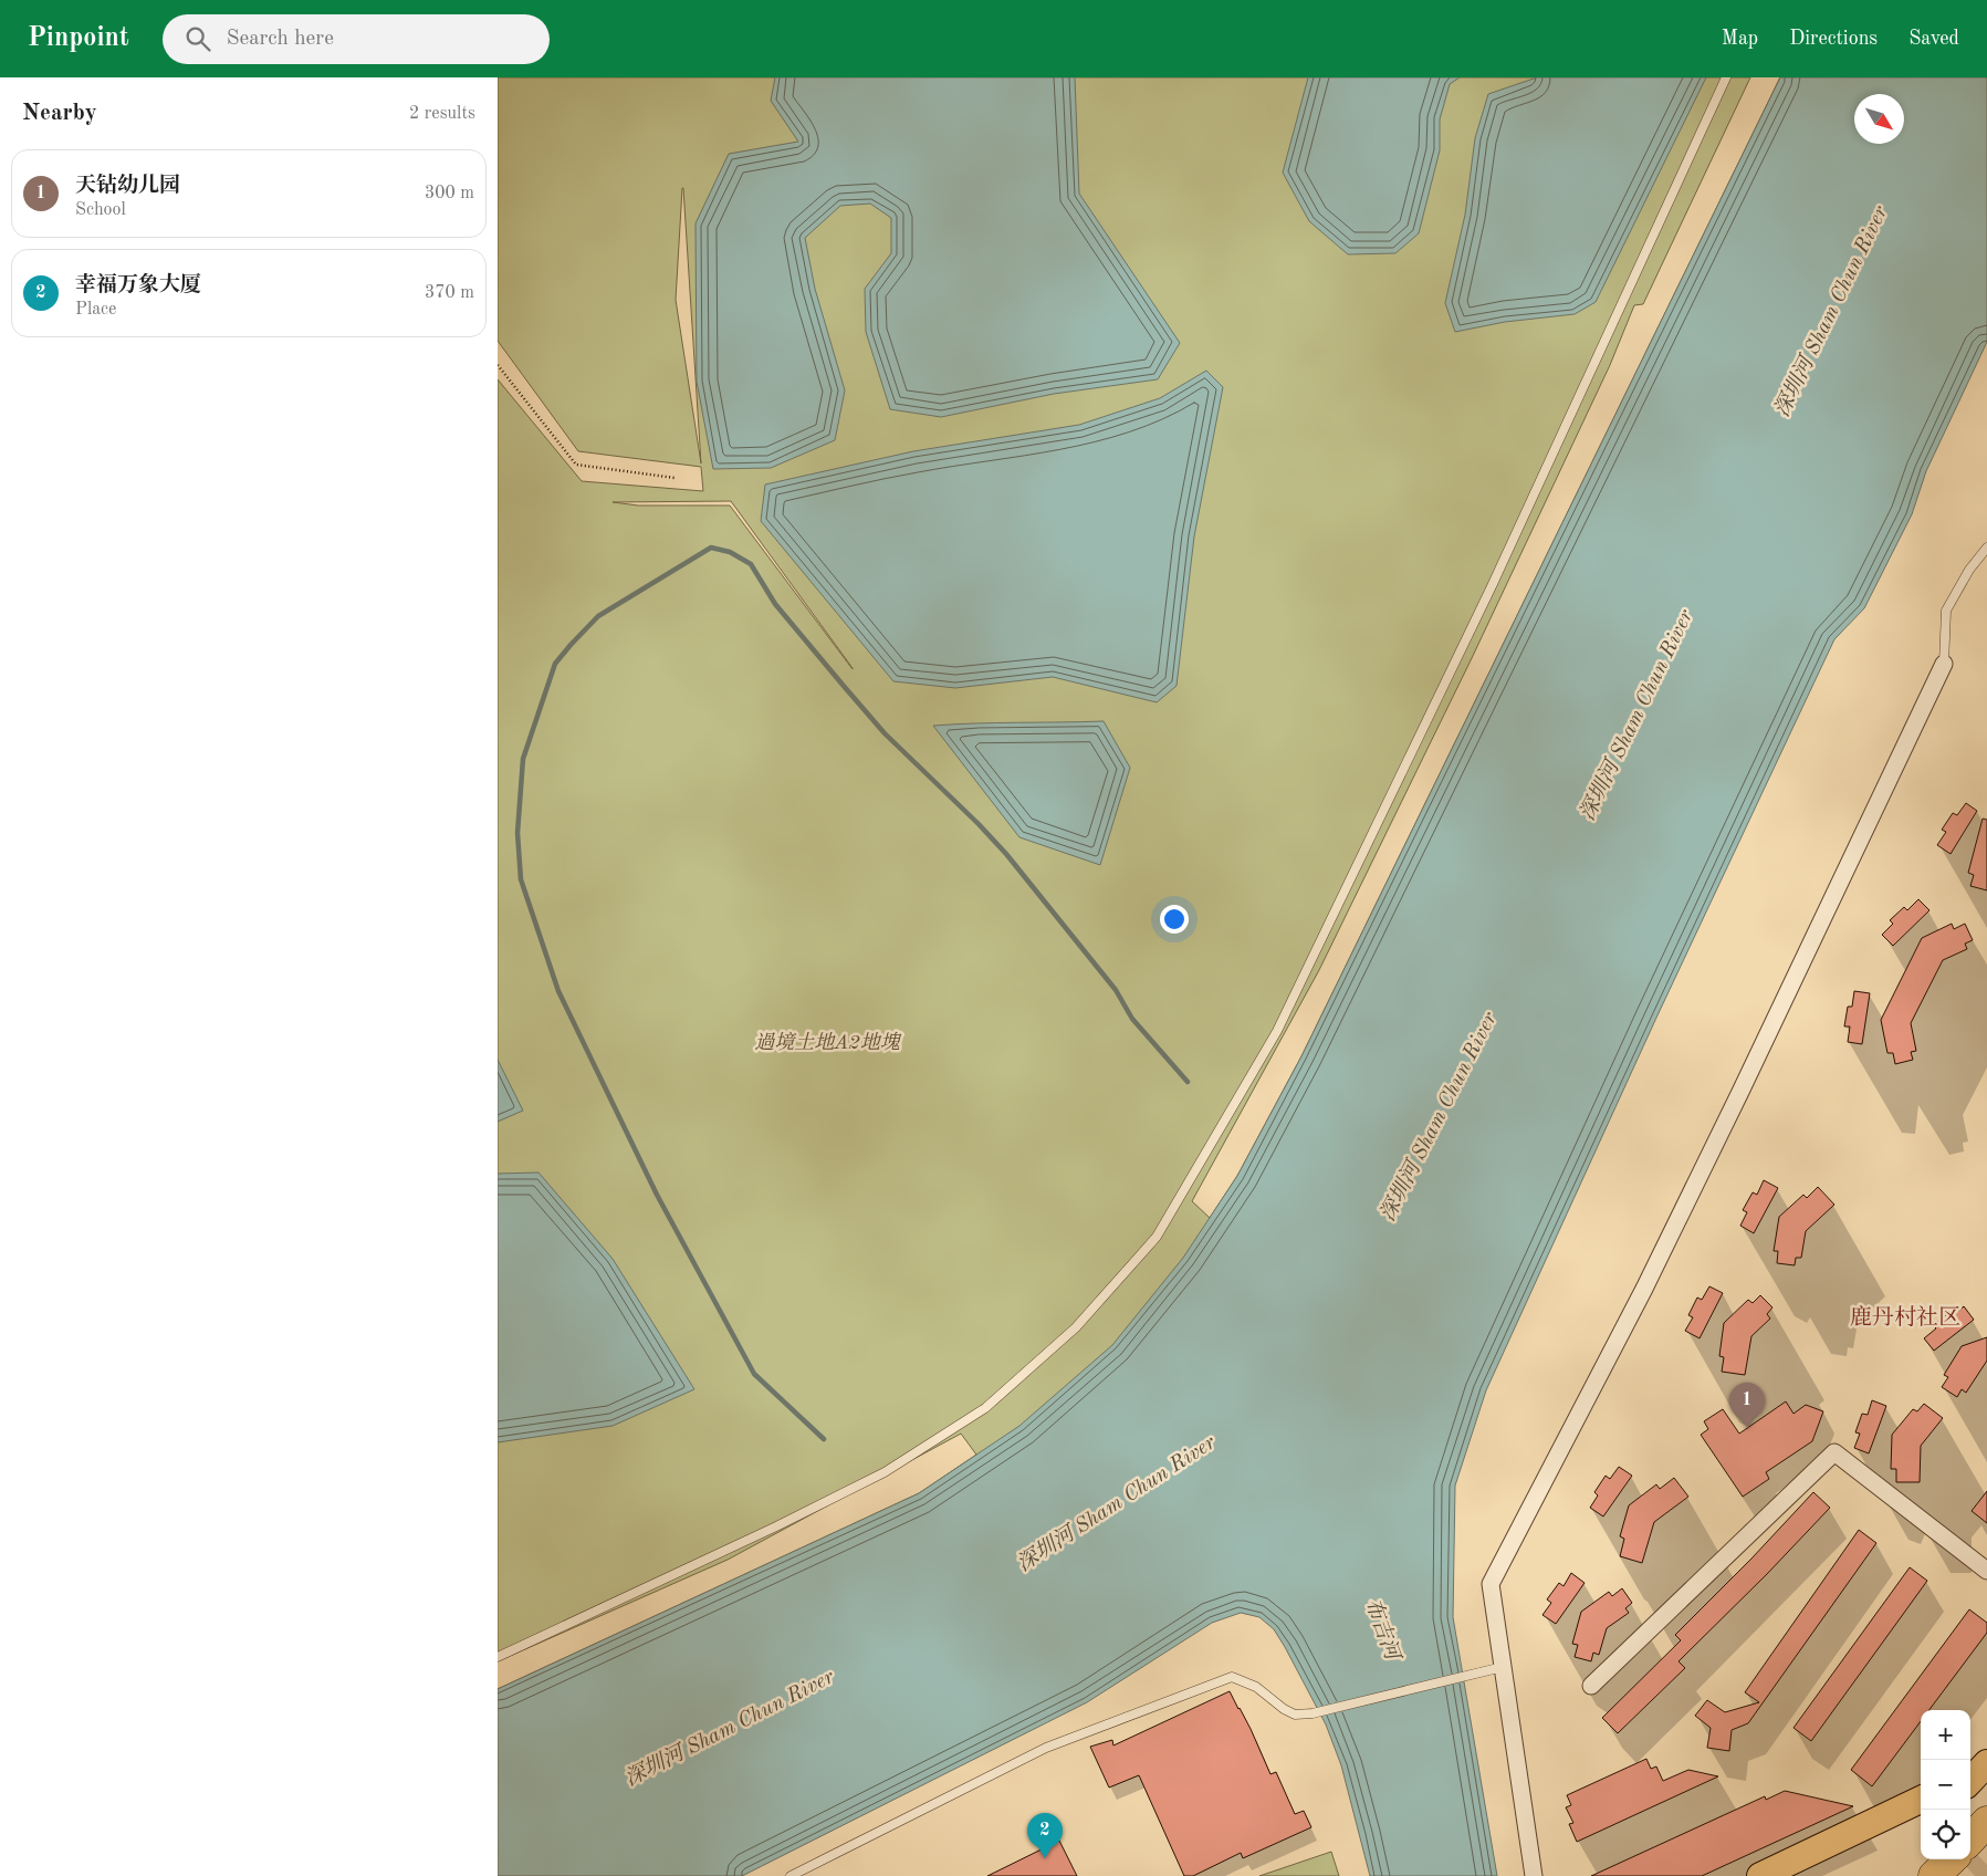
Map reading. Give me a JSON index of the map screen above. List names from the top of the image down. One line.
{"districts":["鹿丹村社区"],"water":["深圳河 Sham Chun River","布吉河"],"parks":["過境土地A2地塊"],"north":"bottom right","page":{"header":"Pinpoint","search":"Search here","nav":["Map","Directions","Saved"],"heading":["Nearby","2 results"],"list":[{"mark":"1","name":"天钻幼儿园","note":"School","value":"300 m"},{"mark":"2","name":"幸福万象大厦","note":"Place","value":"370 m"}],"pins":["1","2"],"map_buttons":["+","−"]}}
